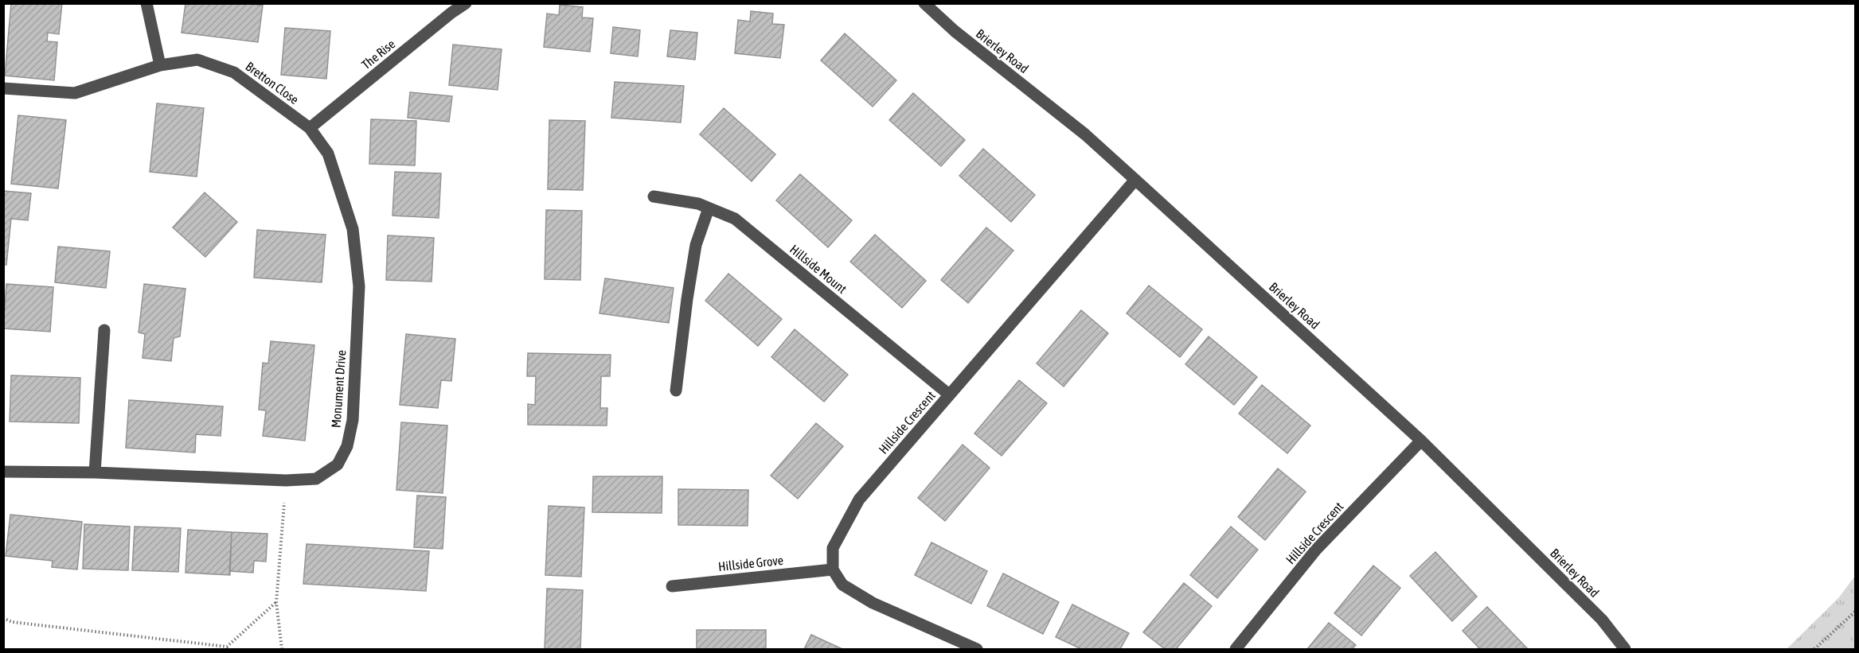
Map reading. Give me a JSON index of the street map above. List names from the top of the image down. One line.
{"streets":{"street":["Brierley Road","The Rise","Bretton Close","Hillside Mount","Monument Drive","Hillside Crescent","Hillside Grove"]},"crossings":[["Brierley Road","Hillside Crescent"],["The Rise","Bretton Close"],["The Rise","Monument Drive"],["Bretton Close","Monument Drive"],["Hillside Mount","Hillside Crescent"],["Hillside Crescent","Hillside Grove"]]}
